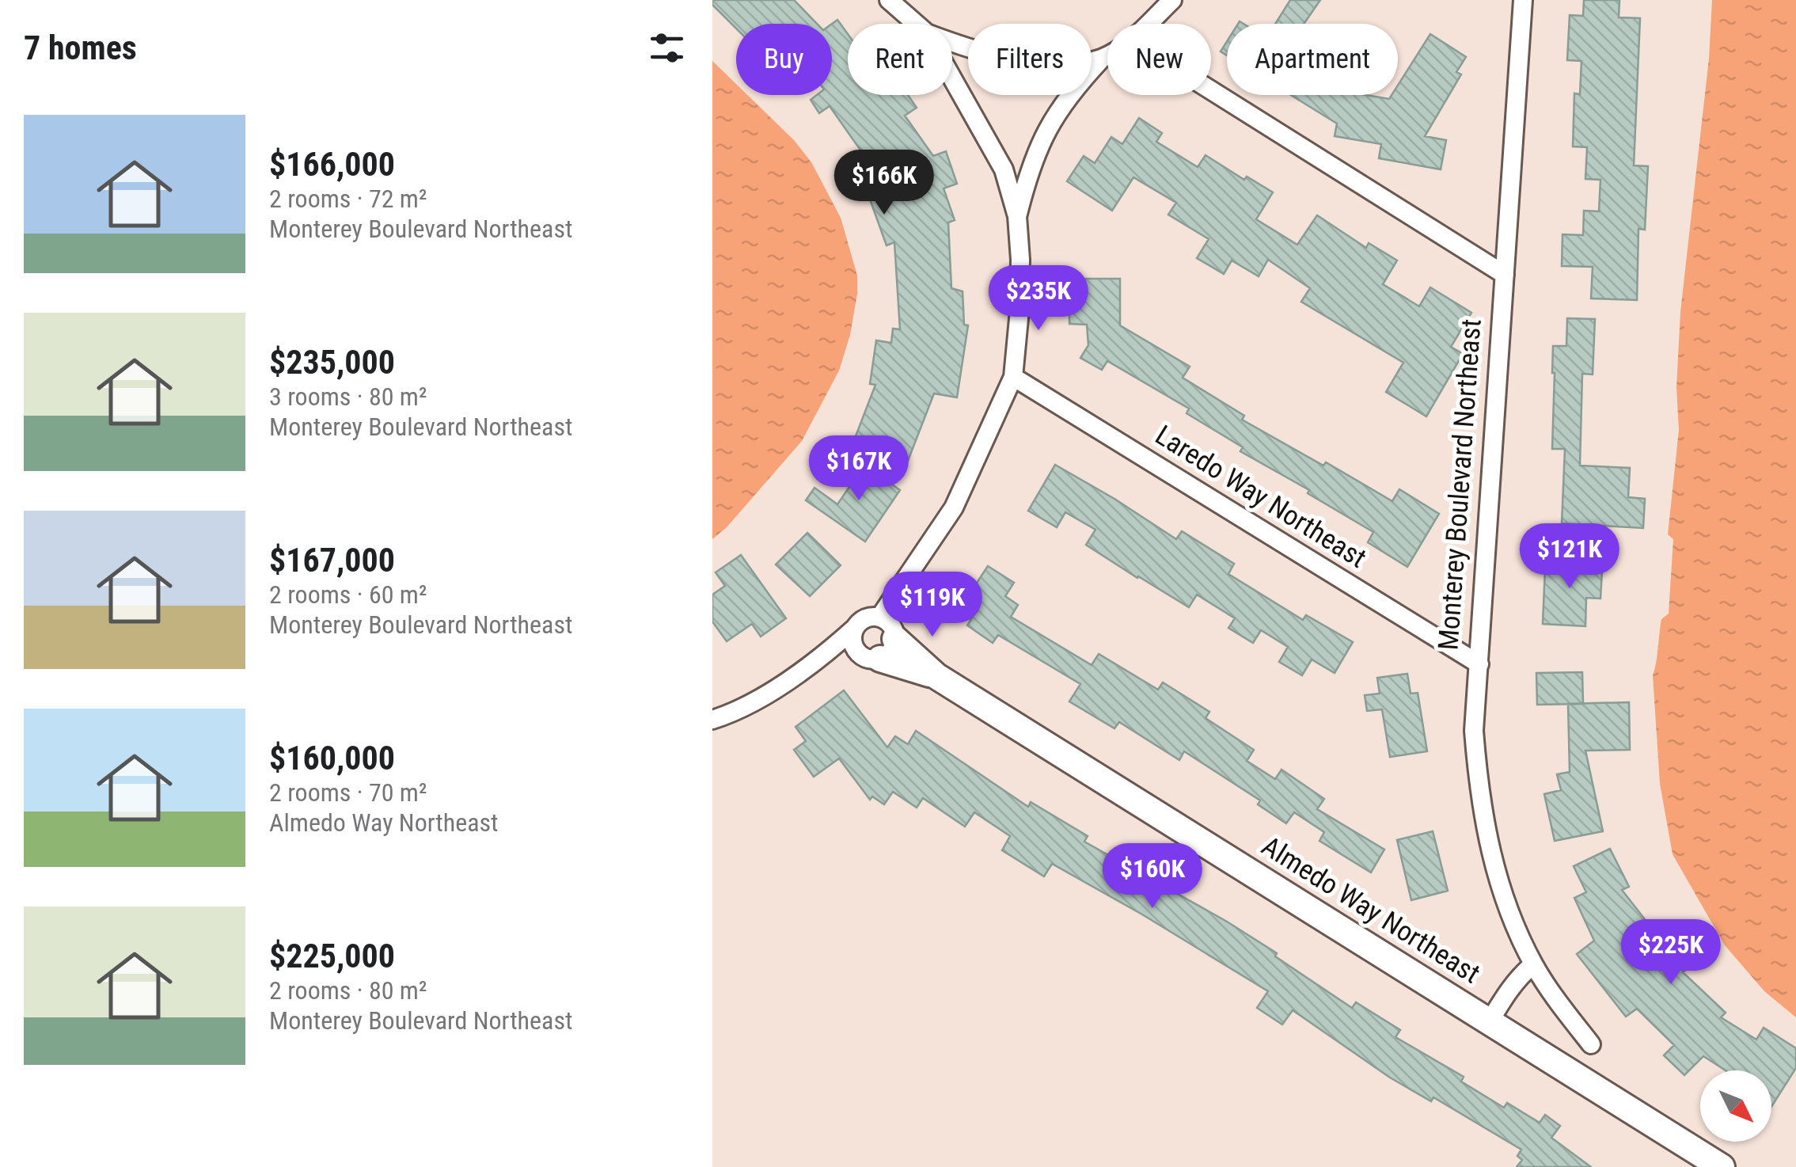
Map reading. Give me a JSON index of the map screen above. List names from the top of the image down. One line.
{"streets":{"street":["Monterey Boulevard Northeast","Laredo Way Northeast","Almedo Way Northeast"]},"crossings":[["Monterey Boulevard Northeast","Laredo Way Northeast"]],"north":"bottom right","page":{"heading":"7 homes","chip":["Buy","Rent","Filters","New","Apartment"],"list":[{"name":"$166,000","note":"2 rooms · 72 m² · Monterey Boulevard Northeast"},{"name":"$235,000","note":"3 rooms · 80 m² · Monterey Boulevard Northeast"},{"name":"$167,000","note":"2 rooms · 60 m² · Monterey Boulevard Northeast"},{"name":"$160,000","note":"2 rooms · 70 m² · Almedo Way Northeast"},{"name":"$225,000","note":"2 rooms · 80 m² · Monterey Boulevard Northeast"}],"price":["$166K","$235K","$167K","$121K","$119K","$160K","$225K"]}}
